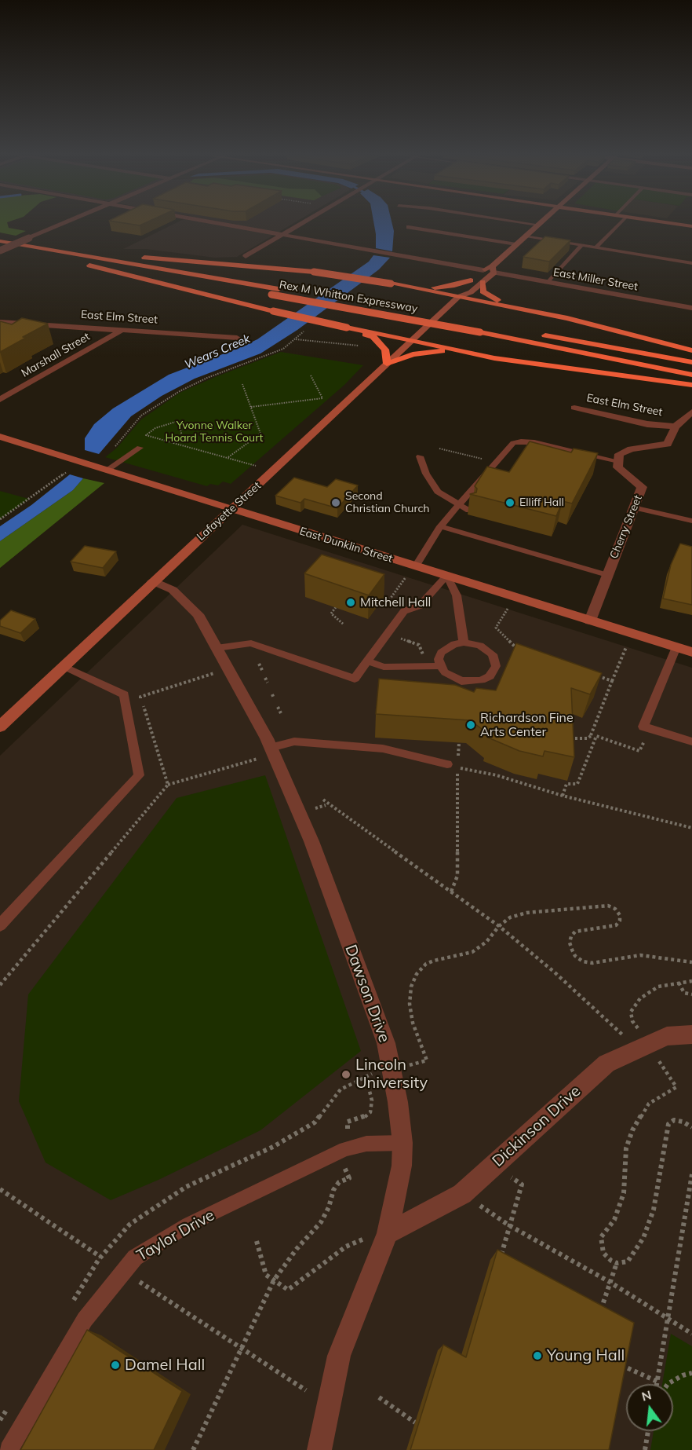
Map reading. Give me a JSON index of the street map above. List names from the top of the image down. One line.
{"streets":{"highway":["Rex M Whitton Expressway"],"main road":["Lafayette Street","East Dunklin Street"],"street":["East Miller Street","East Elm Street","Marshall Street","Cherry Street","Dawson Drive","Dickinson Drive"],"lane":["Taylor Drive"]},"crossings":[["East Miller Street","Lafayette Street"],["East Elm Street","Marshall Street"],["Lafayette Street","East Dunklin Street"],["Lafayette Street","Dawson Drive"],["Cherry Street","East Dunklin Street"],["Dawson Drive","Dickinson Drive"],["Dawson Drive","Taylor Drive"]],"water":["Wears Creek"],"parks":["Yvonne Walker Hoard Tennis Court"],"places":["Second Christian Church","Elliff Hall","Mitchell Hall","Richardson Fine Arts Center","Lincoln University","Young Hall","Damel Hall"],"north":"top"}
